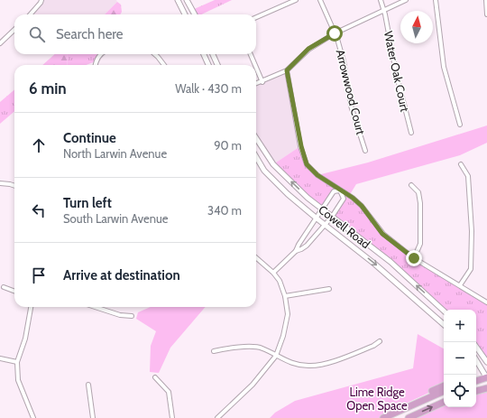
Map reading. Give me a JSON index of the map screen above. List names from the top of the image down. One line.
{"streets":{"street":["Water Oak Court","Arrowwood Court","Cowell Road"]},"parks":["Lime Ridge Open Space"],"north":"top","page":{"search":"Search here","heading":["6 min","Walk · 430 m"],"list":[["Continue","North Larwin Avenue","90 m"],["Turn left","South Larwin Avenue","340 m"],"Arrive at destination"],"map_buttons":["+","−"]}}
